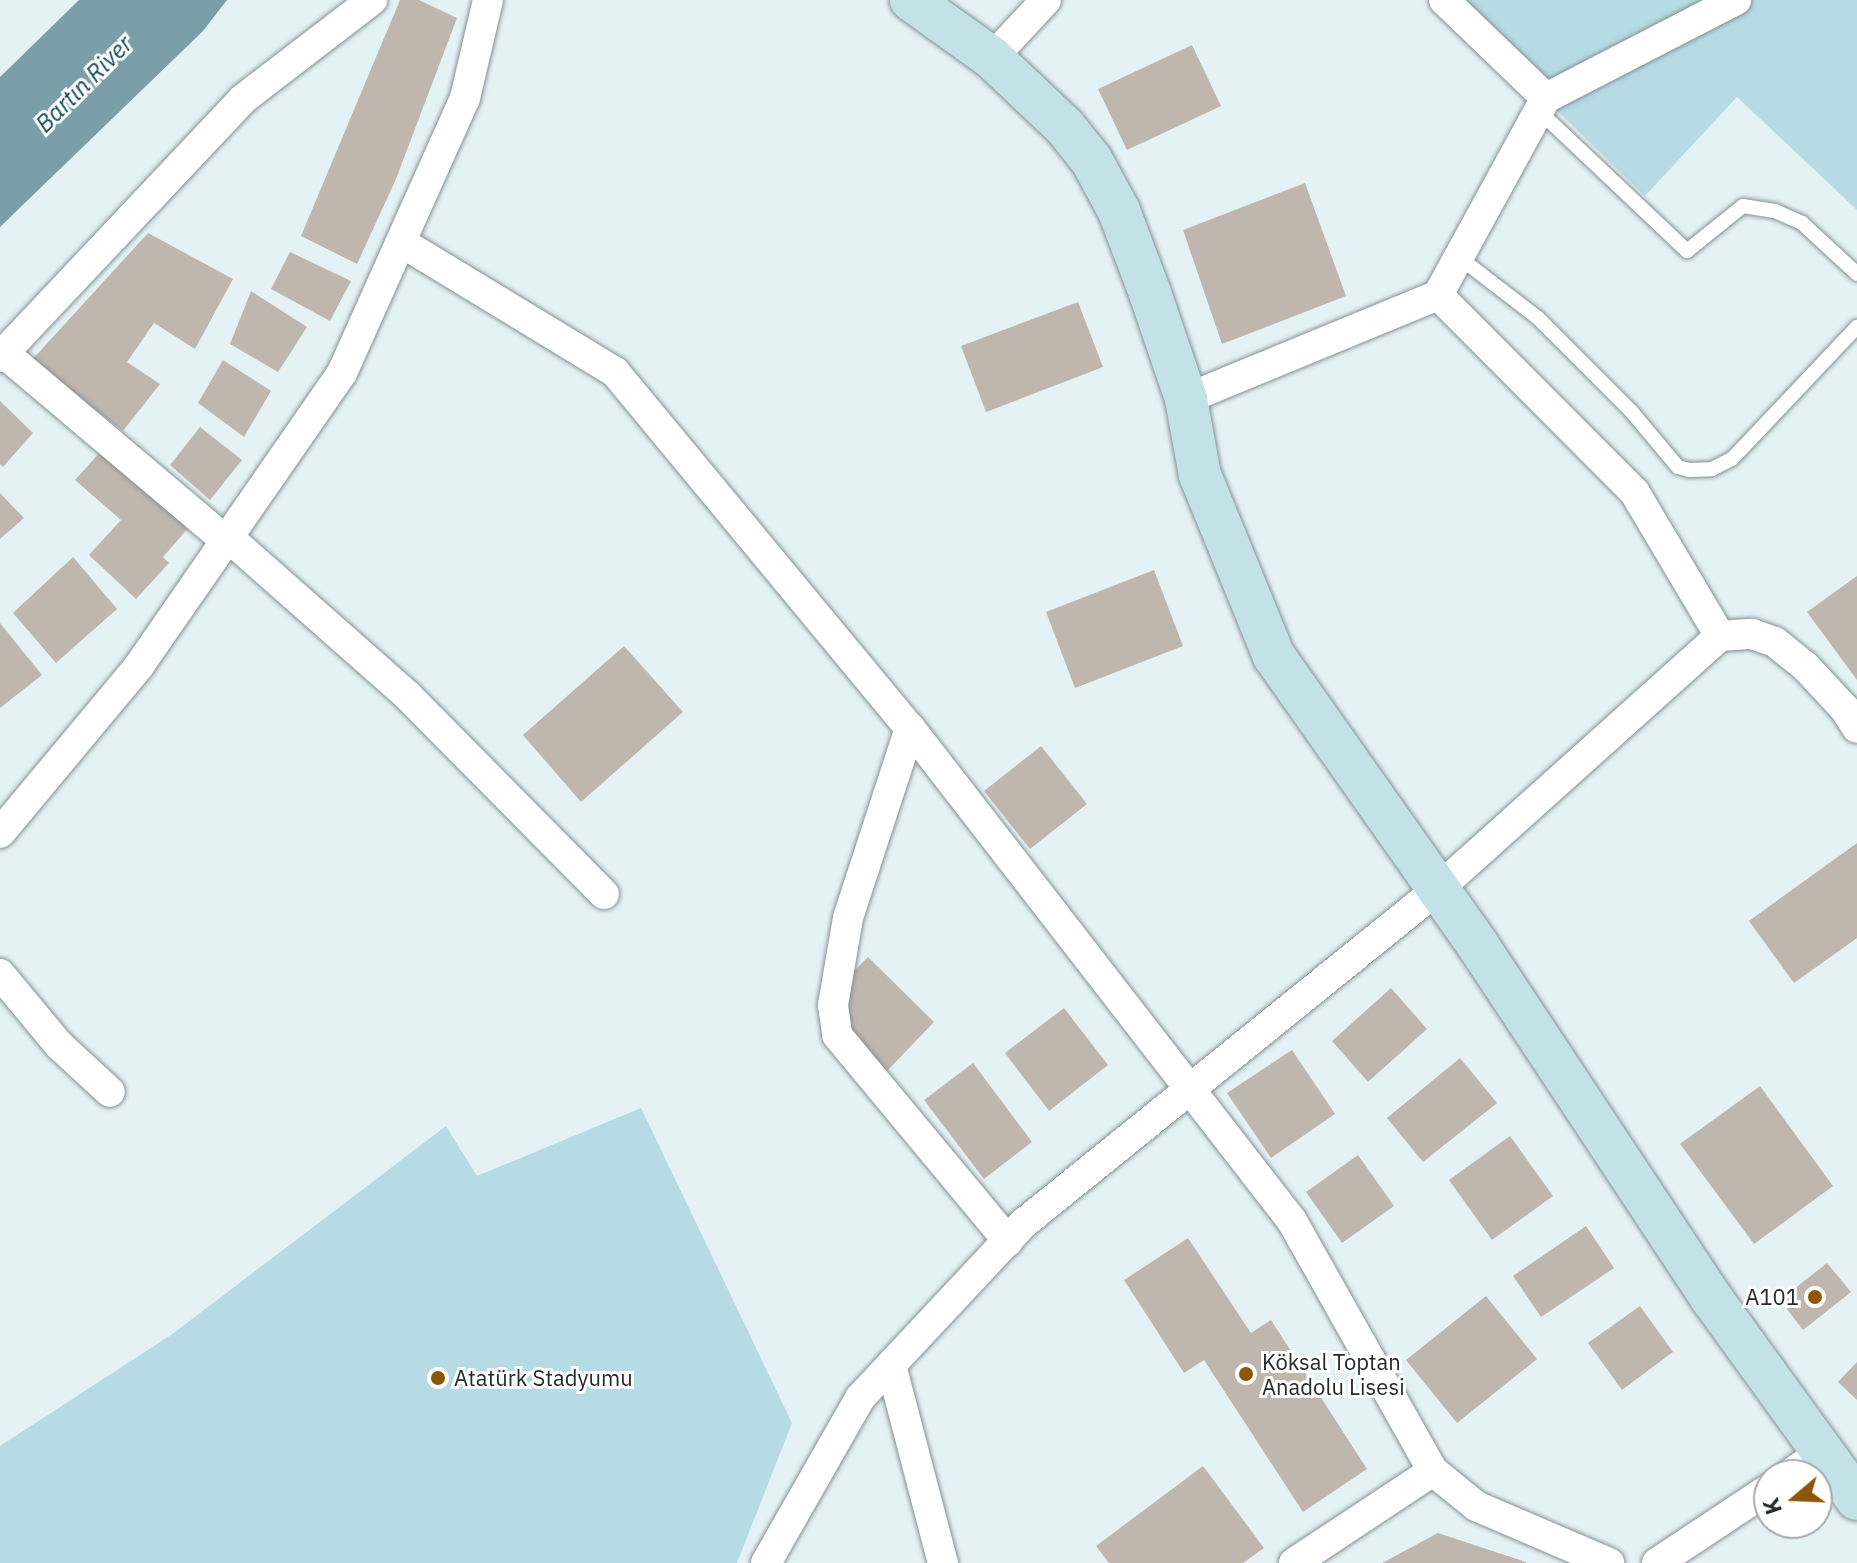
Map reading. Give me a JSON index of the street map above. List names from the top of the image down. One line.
{"water":["Bartın River"],"places":["A101","Köksal Toptan Anadolu Lisesi","Atatürk Stadyumu"],"north":"left"}
